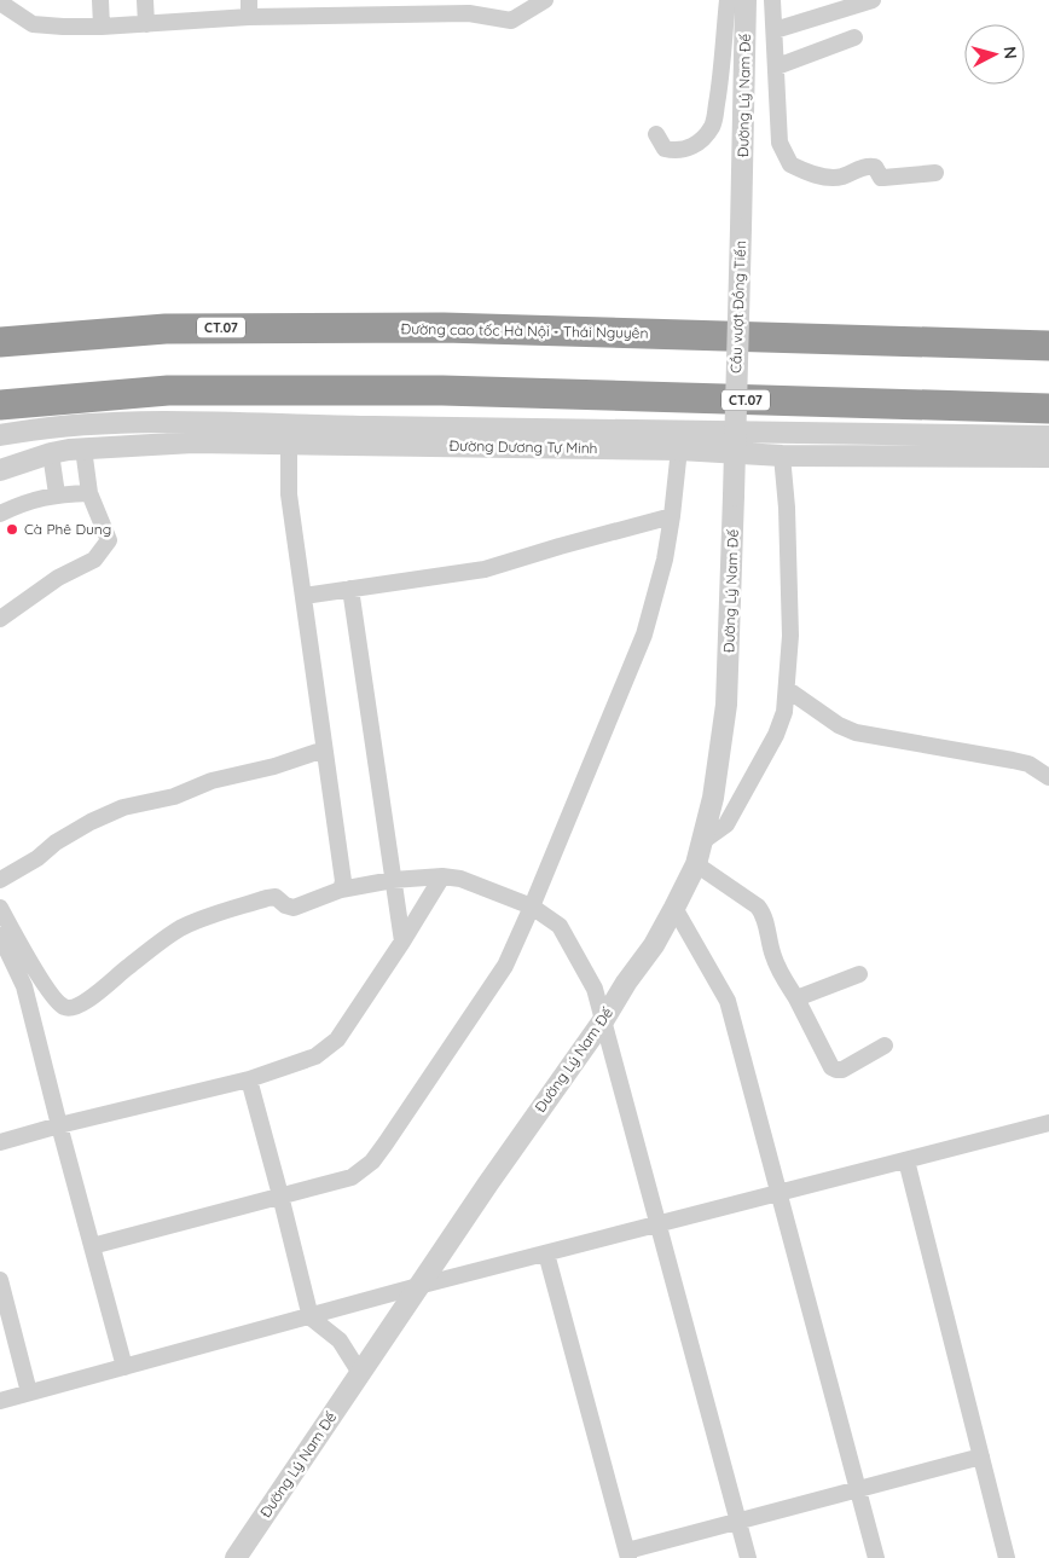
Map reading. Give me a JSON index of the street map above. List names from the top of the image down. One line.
{"streets":{"highway":["CT.07","Đường cao tốc Hà Nội - Thái Nguyên"],"street":["Đường Lý Nam Đế","Cầu vượt Đồng Tiến","Đường Dương Tự Minh"]},"crossings":[["Đường Lý Nam Đế","Cầu vượt Đồng Tiến"]],"places":["Cà Phê Dung"],"north":"right"}
